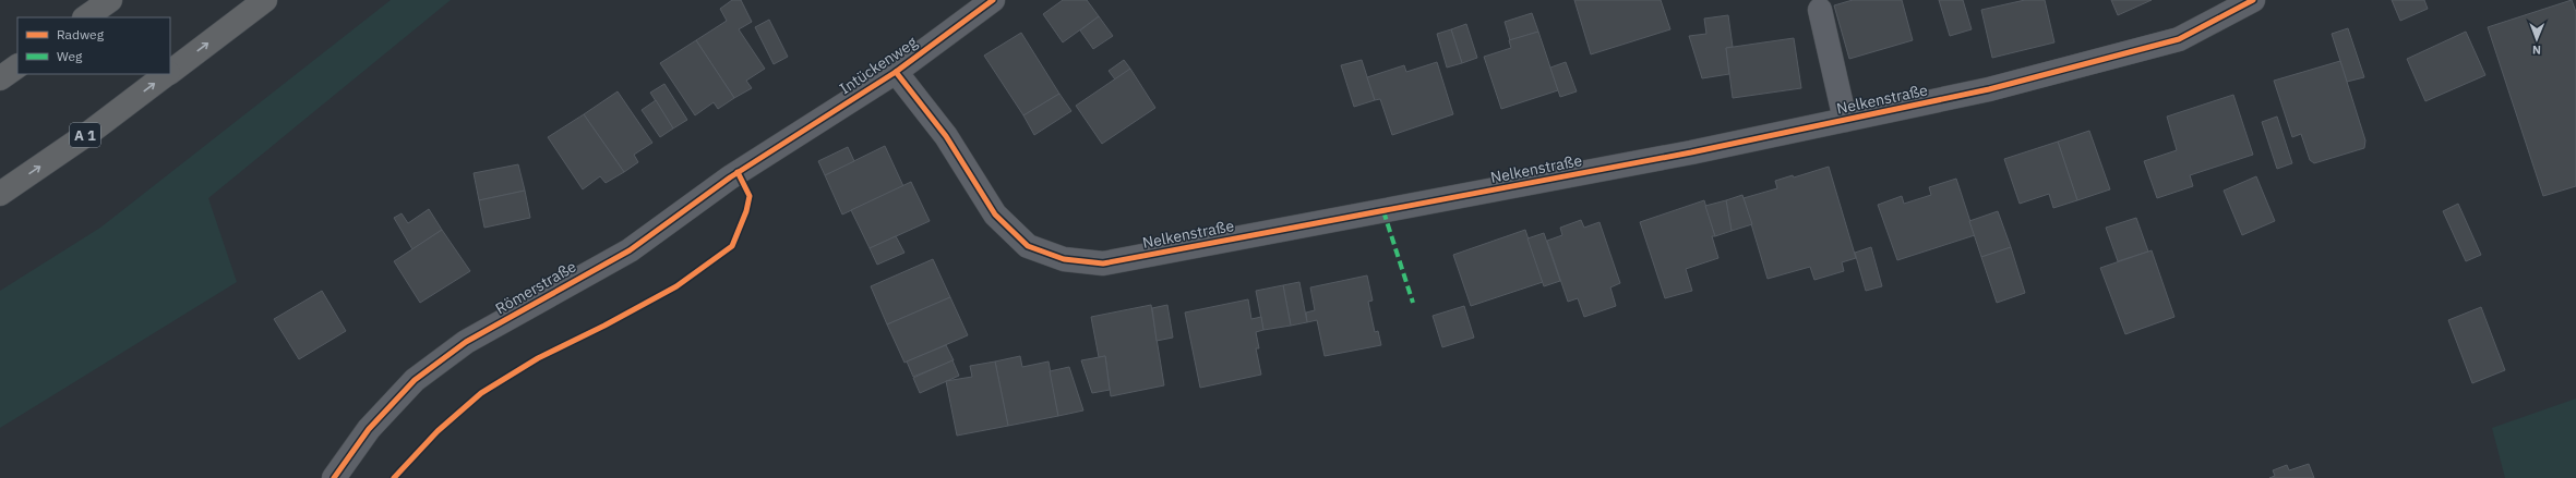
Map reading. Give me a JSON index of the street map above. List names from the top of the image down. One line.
{"streets":{"highway":["A 1"],"street":["Intückenweg","Nelkenstraße","Römerstraße"]},"crossings":[["Intückenweg","Nelkenstraße"],["Intückenweg","Römerstraße"]],"legend":["Radweg","Weg"],"north":"bottom"}
